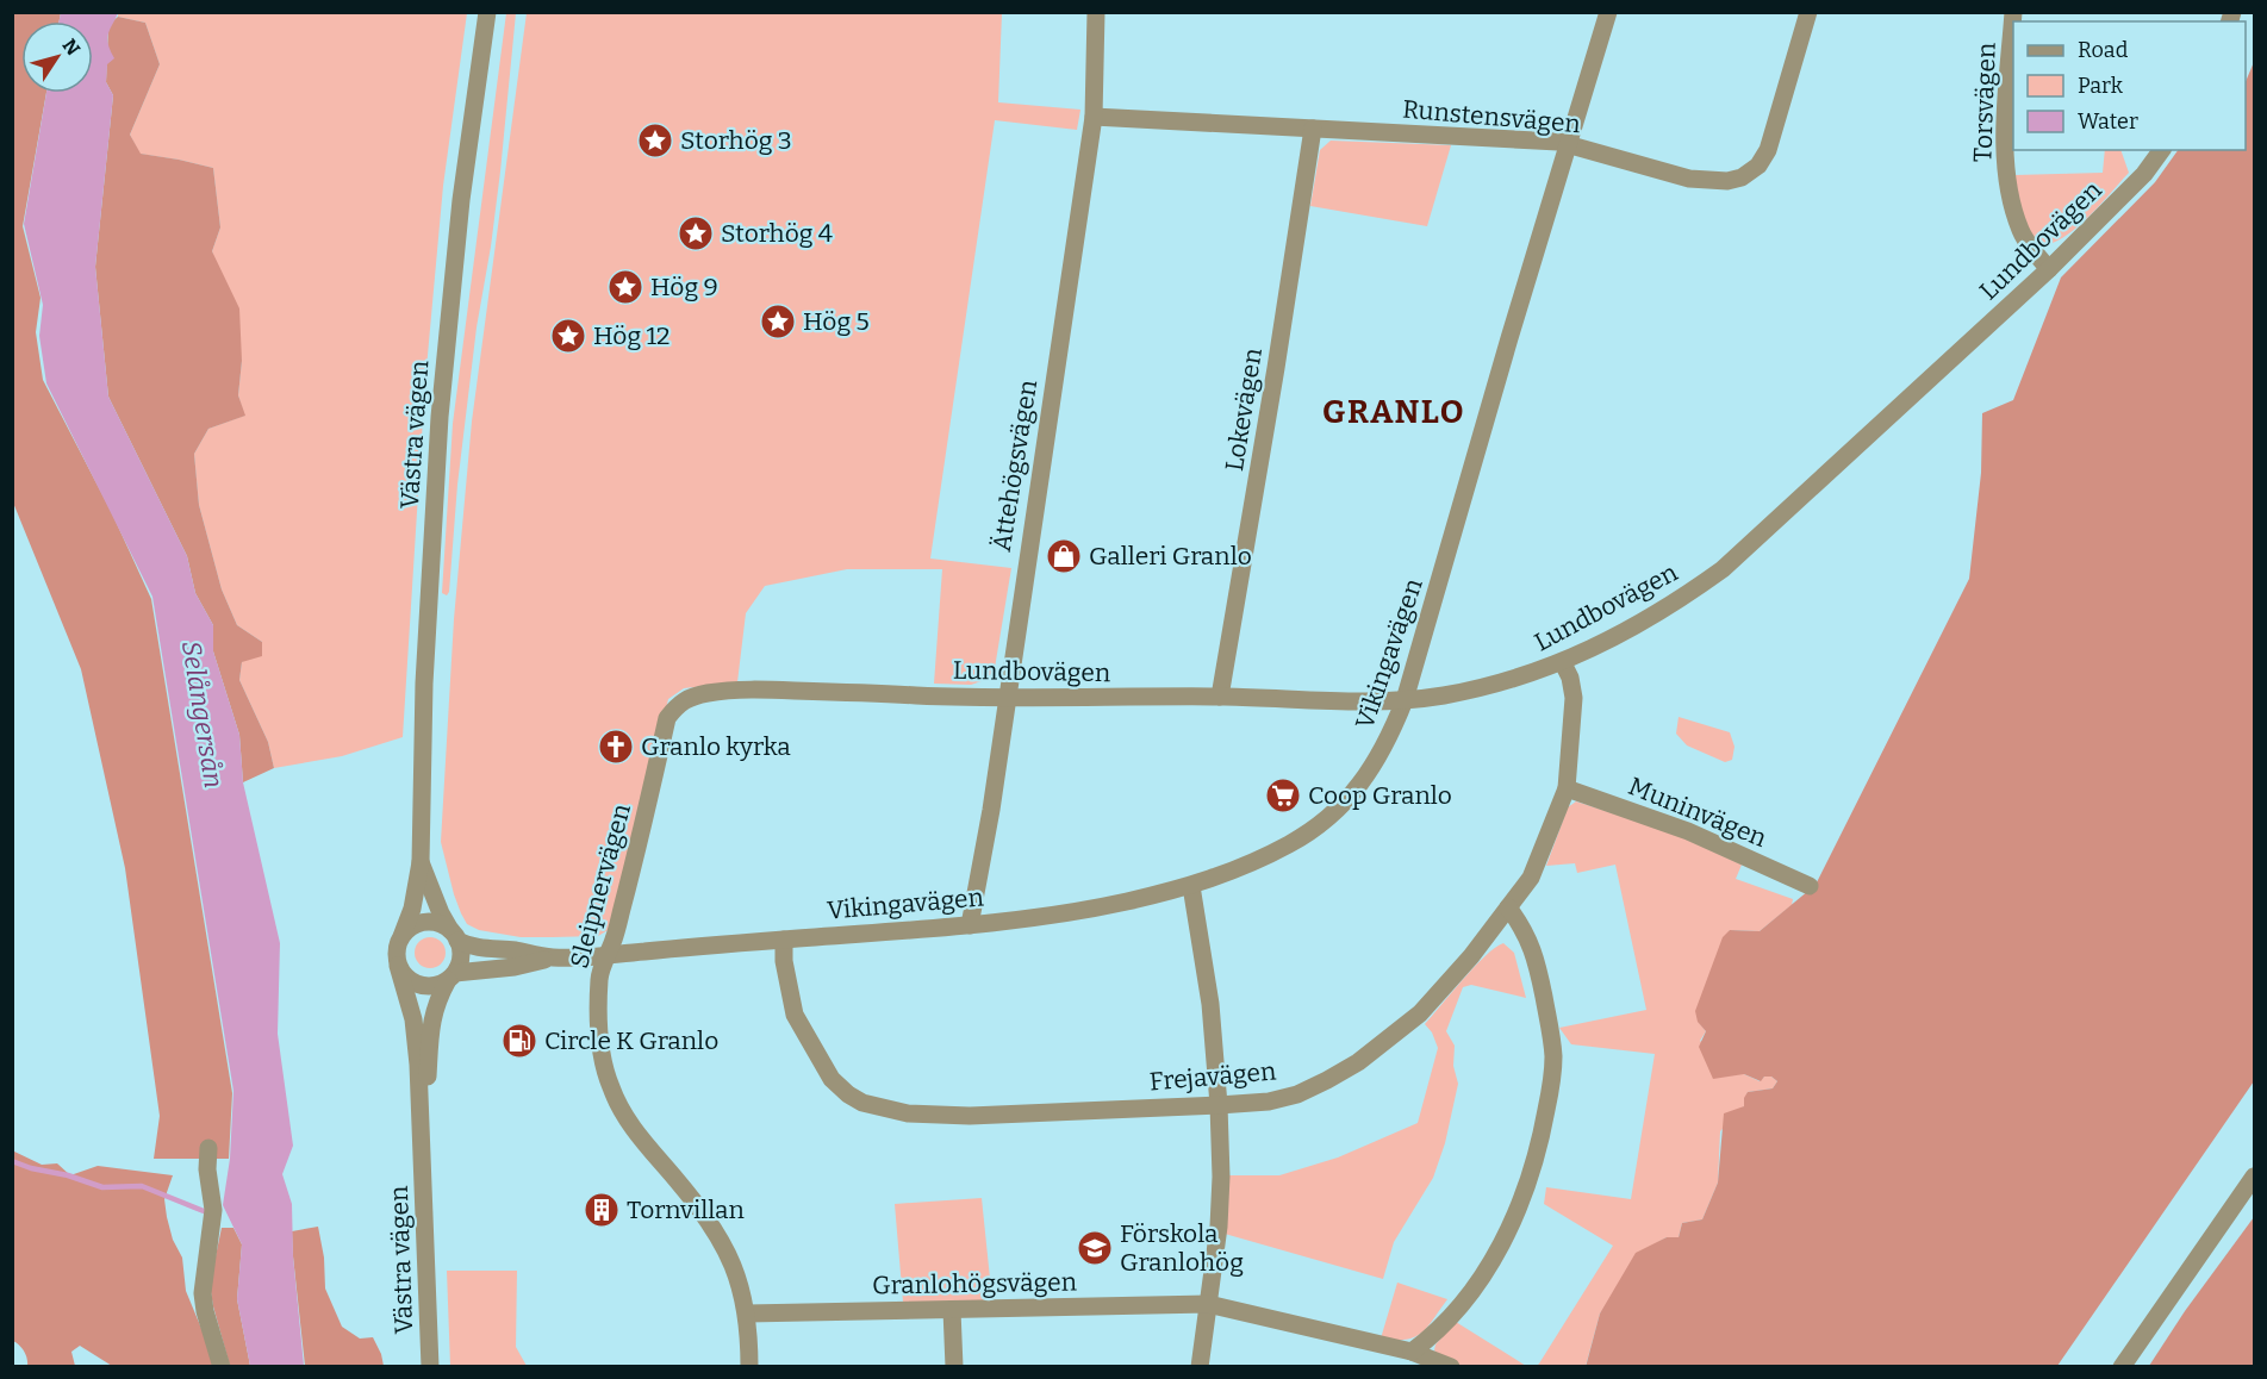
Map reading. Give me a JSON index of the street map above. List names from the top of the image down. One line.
{"streets":{"street":["Torsvägen","Runstensvägen","Lundbovägen","Lokevägen","Västra vägen","Ättehögsvägen","Vikingavägen","Muninvägen","Sleipnervägen","Frejavägen","Granlohögsvägen"]},"crossings":[["Torsvägen","Lundbovägen"],["Runstensvägen","Lokevägen"],["Runstensvägen","Ättehögsvägen"],["Runstensvägen","Vikingavägen"],["Lundbovägen","Lokevägen"],["Lundbovägen","Ättehögsvägen"],["Lundbovägen","Vikingavägen"],["Lundbovägen","Sleipnervägen"],["Lundbovägen","Frejavägen"],["Västra vägen","Vikingavägen"],["Ättehögsvägen","Vikingavägen"],["Vikingavägen","Sleipnervägen"],["Vikingavägen","Frejavägen"],["Muninvägen","Frejavägen"],["Sleipnervägen","Granlohögsvägen"]],"districts":["GRANLO"],"water":["Selångersån"],"places":{"place":["Storhög 3","Storhög 4","Hög 9","Hög 5","Hög 12"],"shop":["Galleri Granlo"],"church":["Granlo kyrka"],"supermarket":["Coop Granlo"],"fuel station":["Circle K Granlo"],"building":["Tornvillan"],"school or university":["Förskola Granlohög"]},"legend":["Road","Park","Water"],"north":"top right"}
